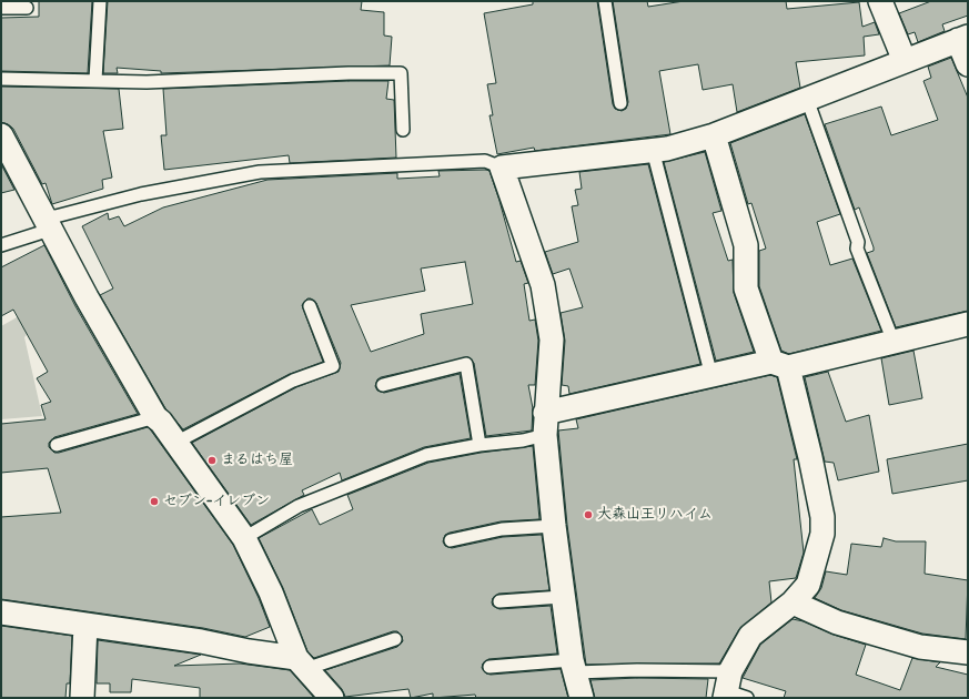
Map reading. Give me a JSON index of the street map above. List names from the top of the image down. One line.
{"places":["まるはち屋","セブン-イレブン","大森山王リハイム"]}
